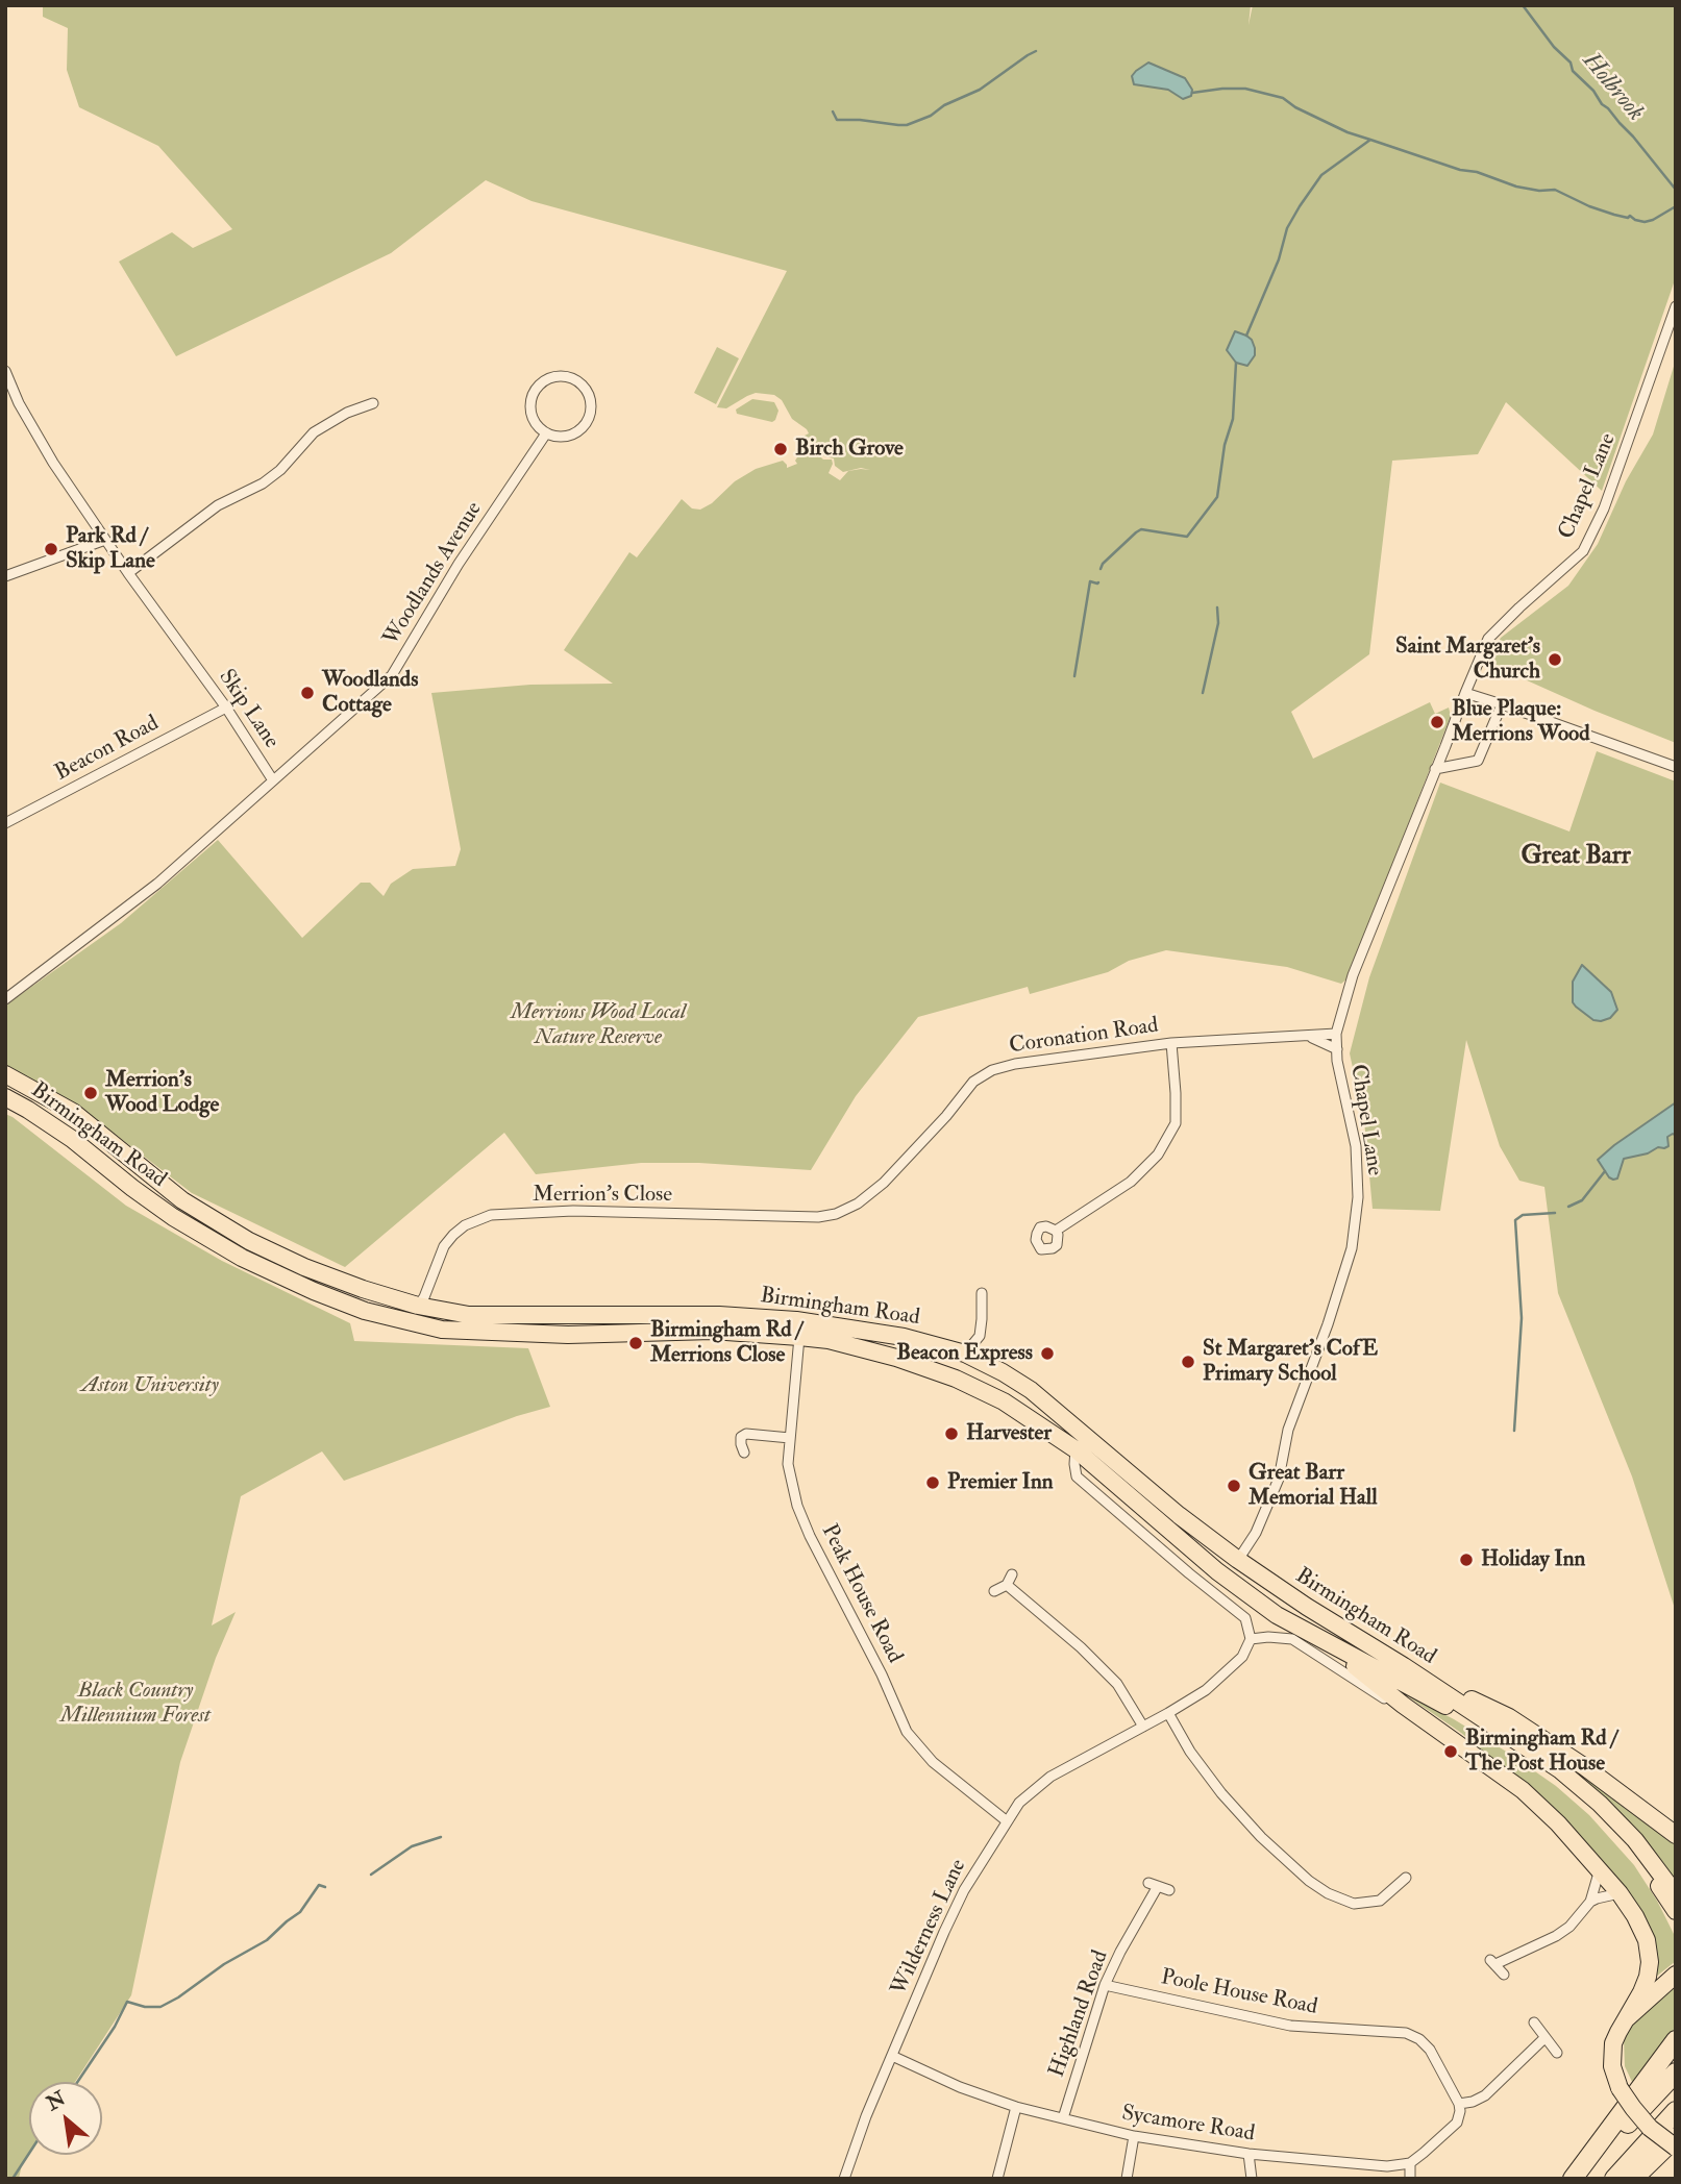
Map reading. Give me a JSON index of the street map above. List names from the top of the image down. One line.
{"streets":{"highway":["Birmingham Road"],"street":["Chapel Lane","Woodlands Avenue","Skip Lane","Beacon Road","Coronation Road","Merrion's Close","Peak House Road","Wilderness Lane","Poole House Road","Highland Road","Sycamore Road"]},"crossings":[["Chapel Lane","Coronation Road"],["Chapel Lane","Birmingham Road"],["Woodlands Avenue","Skip Lane"],["Skip Lane","Beacon Road"],["Coronation Road","Merrion's Close"],["Birmingham Road","Merrion's Close"],["Birmingham Road","Peak House Road"],["Peak House Road","Wilderness Lane"],["Wilderness Lane","Sycamore Road"],["Poole House Road","Highland Road"],["Highland Road","Sycamore Road"]],"districts":["Great Barr"],"water":["Holbrook"],"parks":["Merrions Wood Local Nature Reserve","Aston University","Black Country Millennium Forest"],"places":["Birch Grove","Park Rd / Skip Lane","Saint Margaret's Church","Woodlands Cottage","Blue Plaque: Merrions Wood","Merrion's Wood Lodge","Birmingham Rd / Merrions Close","Beacon Express","St Margaret's CofE Primary School","Harvester","Premier Inn","Great Barr Memorial Hall","Holiday Inn","Birmingham Rd / The Post House"],"north":"top left"}
